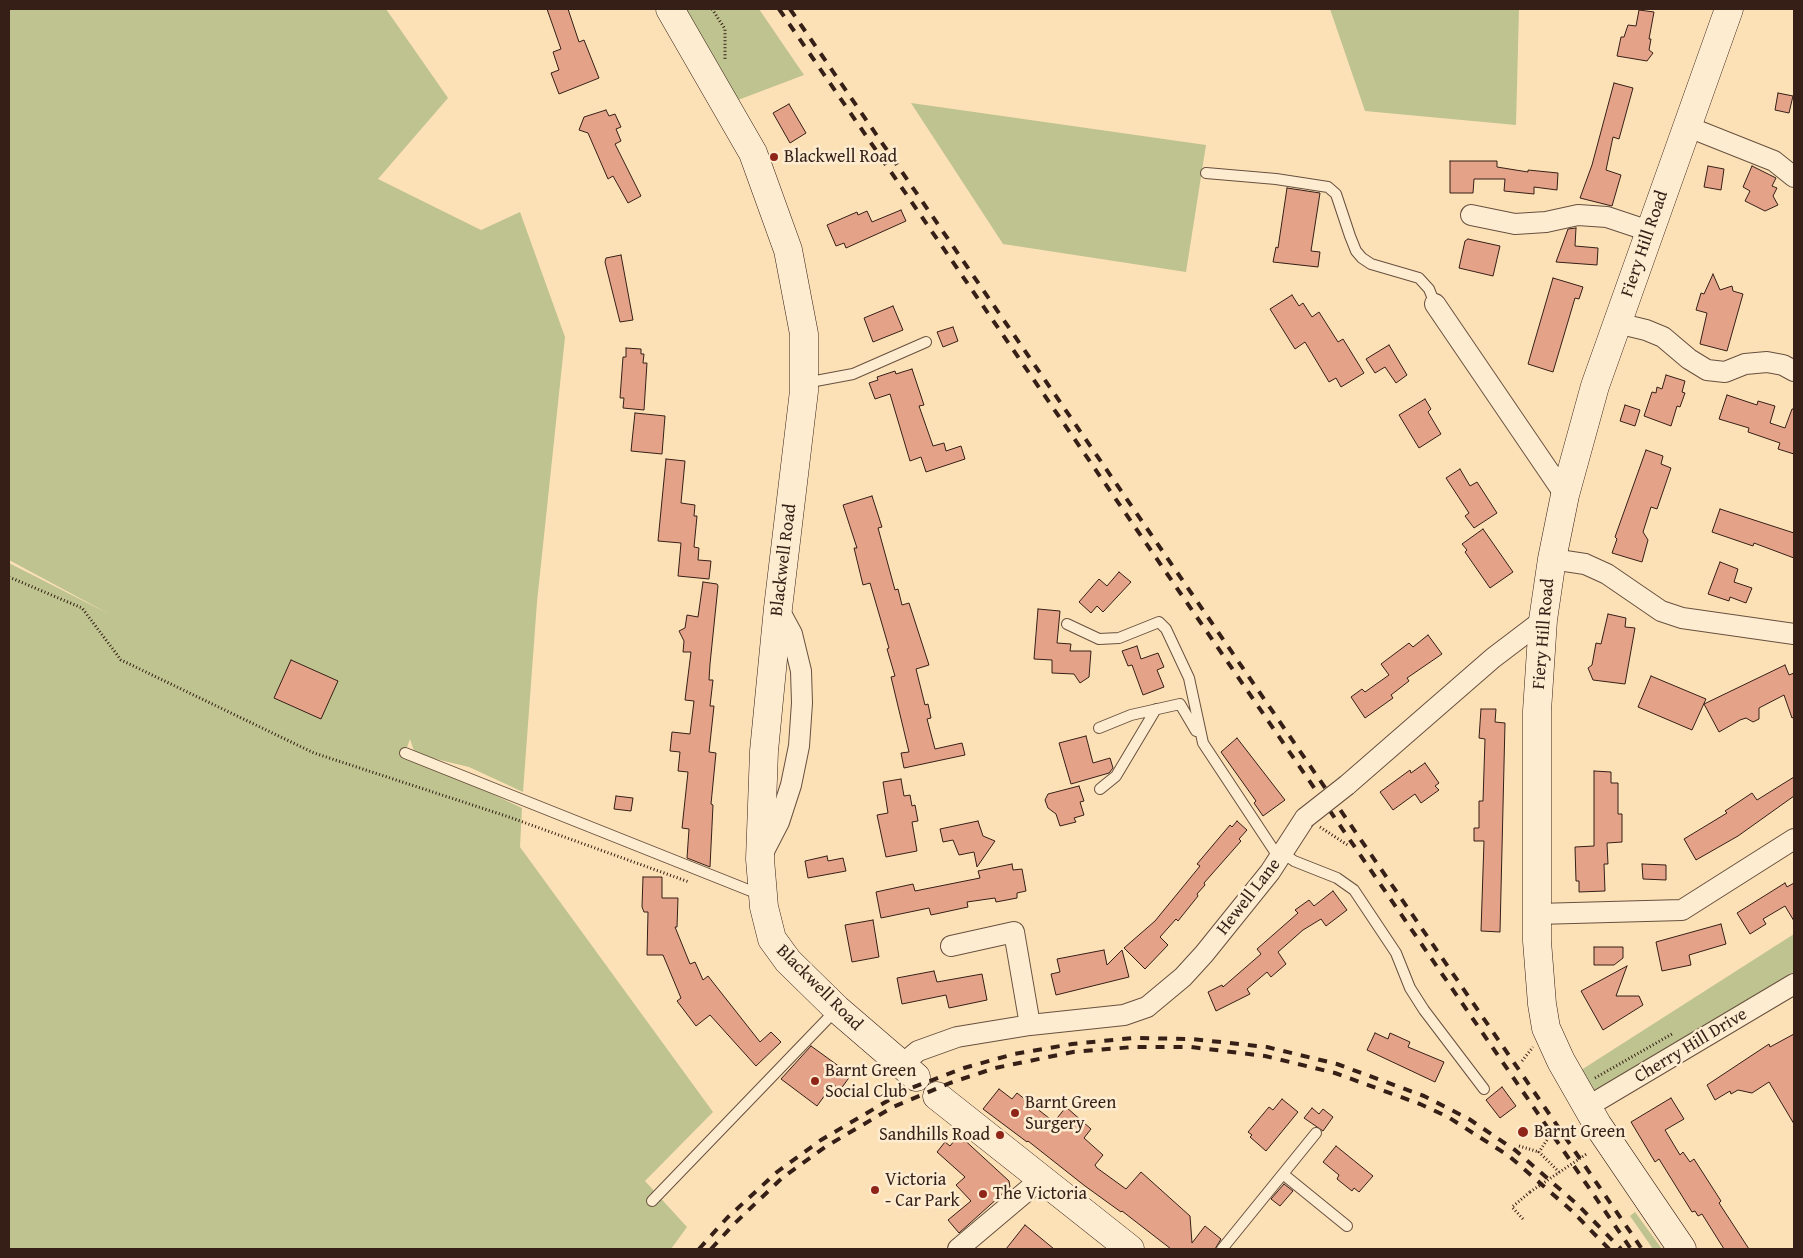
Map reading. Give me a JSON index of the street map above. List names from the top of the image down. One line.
{"streets":{"street":["Fiery Hill Road","Blackwell Road","Hewell Lane","Cherry Hill Drive"]},"crossings":[["Fiery Hill Road","Hewell Lane"],["Fiery Hill Road","Cherry Hill Drive"],["Blackwell Road","Hewell Lane"]],"places":["Blackwell Road","Barnt Green Social Club","Barnt Green Surgery","Barnt Green","Sandhills Road","Victoria - Car Park","The Victoria"]}
